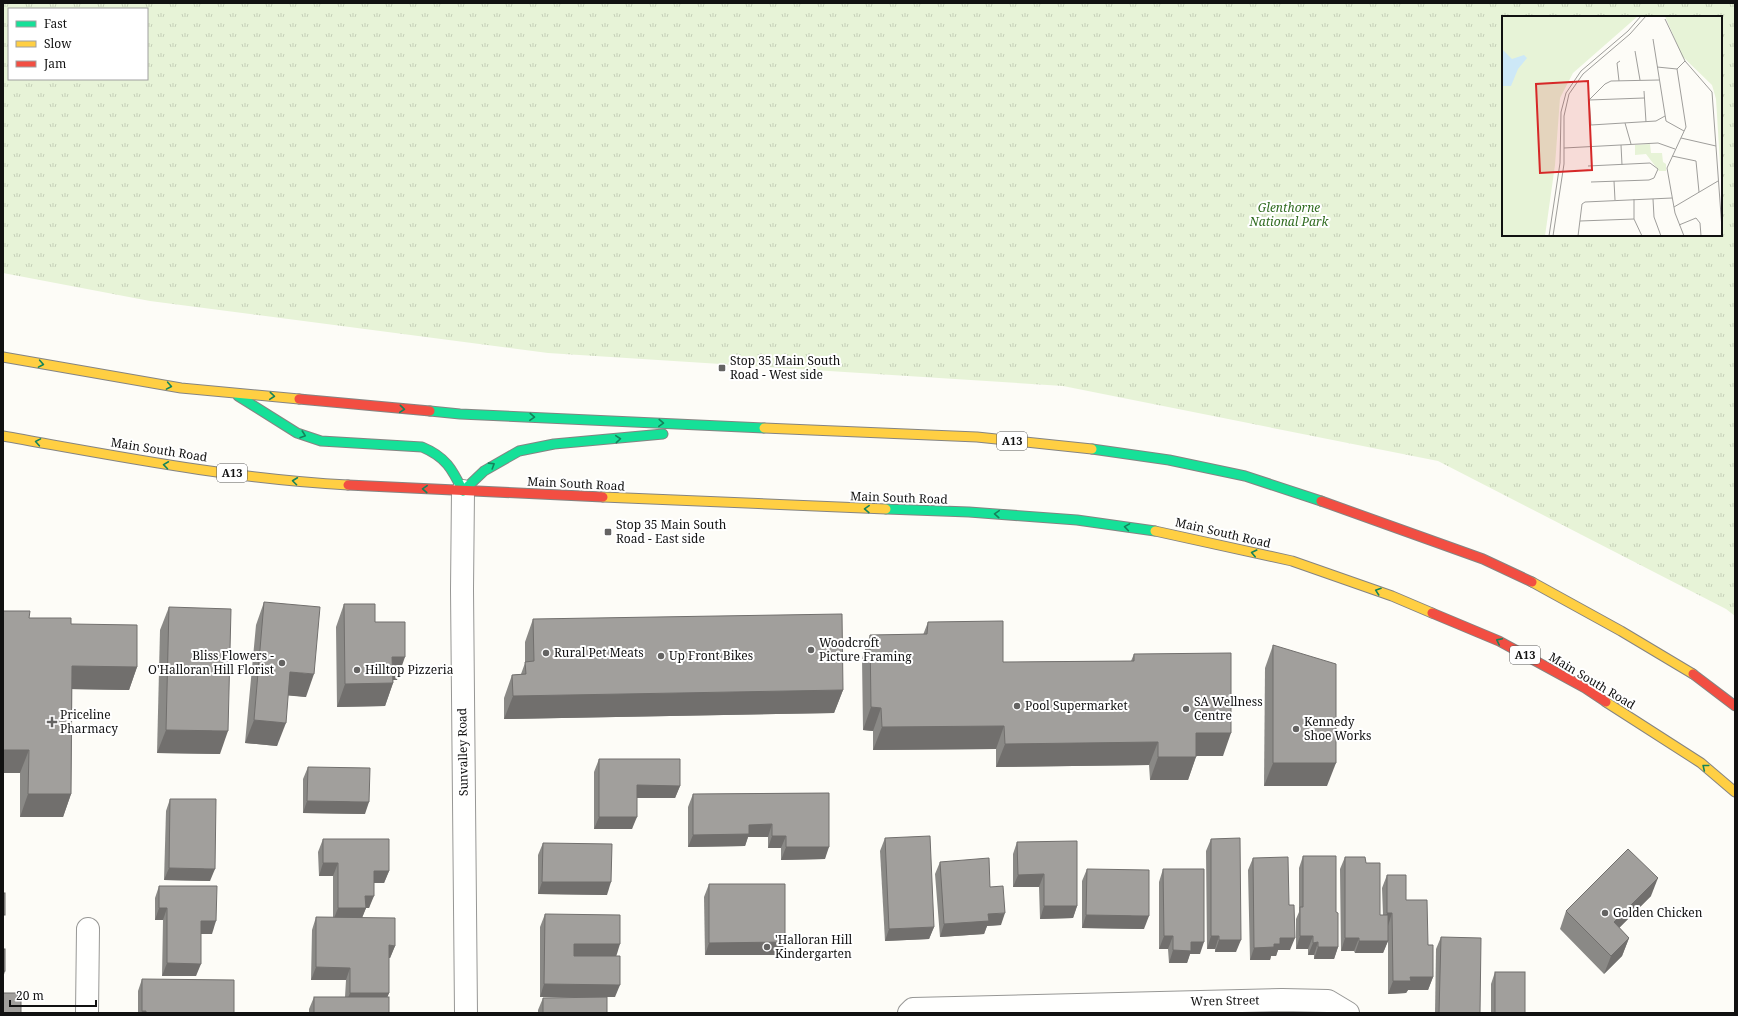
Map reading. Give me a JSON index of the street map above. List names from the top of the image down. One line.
{"streets":{"highway":["A13","Main South Road"],"street":["Sunvalley Road","Wren Street"]},"crossings":[["Main South Road","Sunvalley Road"]],"parks":["Glenthorne National Park"],"places":{"transit":["Stop 35 Main South Road - West side","Stop 35 Main South Road - East side"],"other":["Woodcroft Picture Framing","Rural Pet Meats","Up Front Bikes","Bliss Flowers - O'Halloran Hill Florist","Hilltop Pizzeria","Pool Supermarket","SA Wellness Centre","Kennedy Shoe Works","Golden Chicken","'Halloran Hill Kindergarten"],"health":["Priceline Pharmacy"]},"legend":["Fast","Slow","Jam"],"scale_bar":"20 m"}
